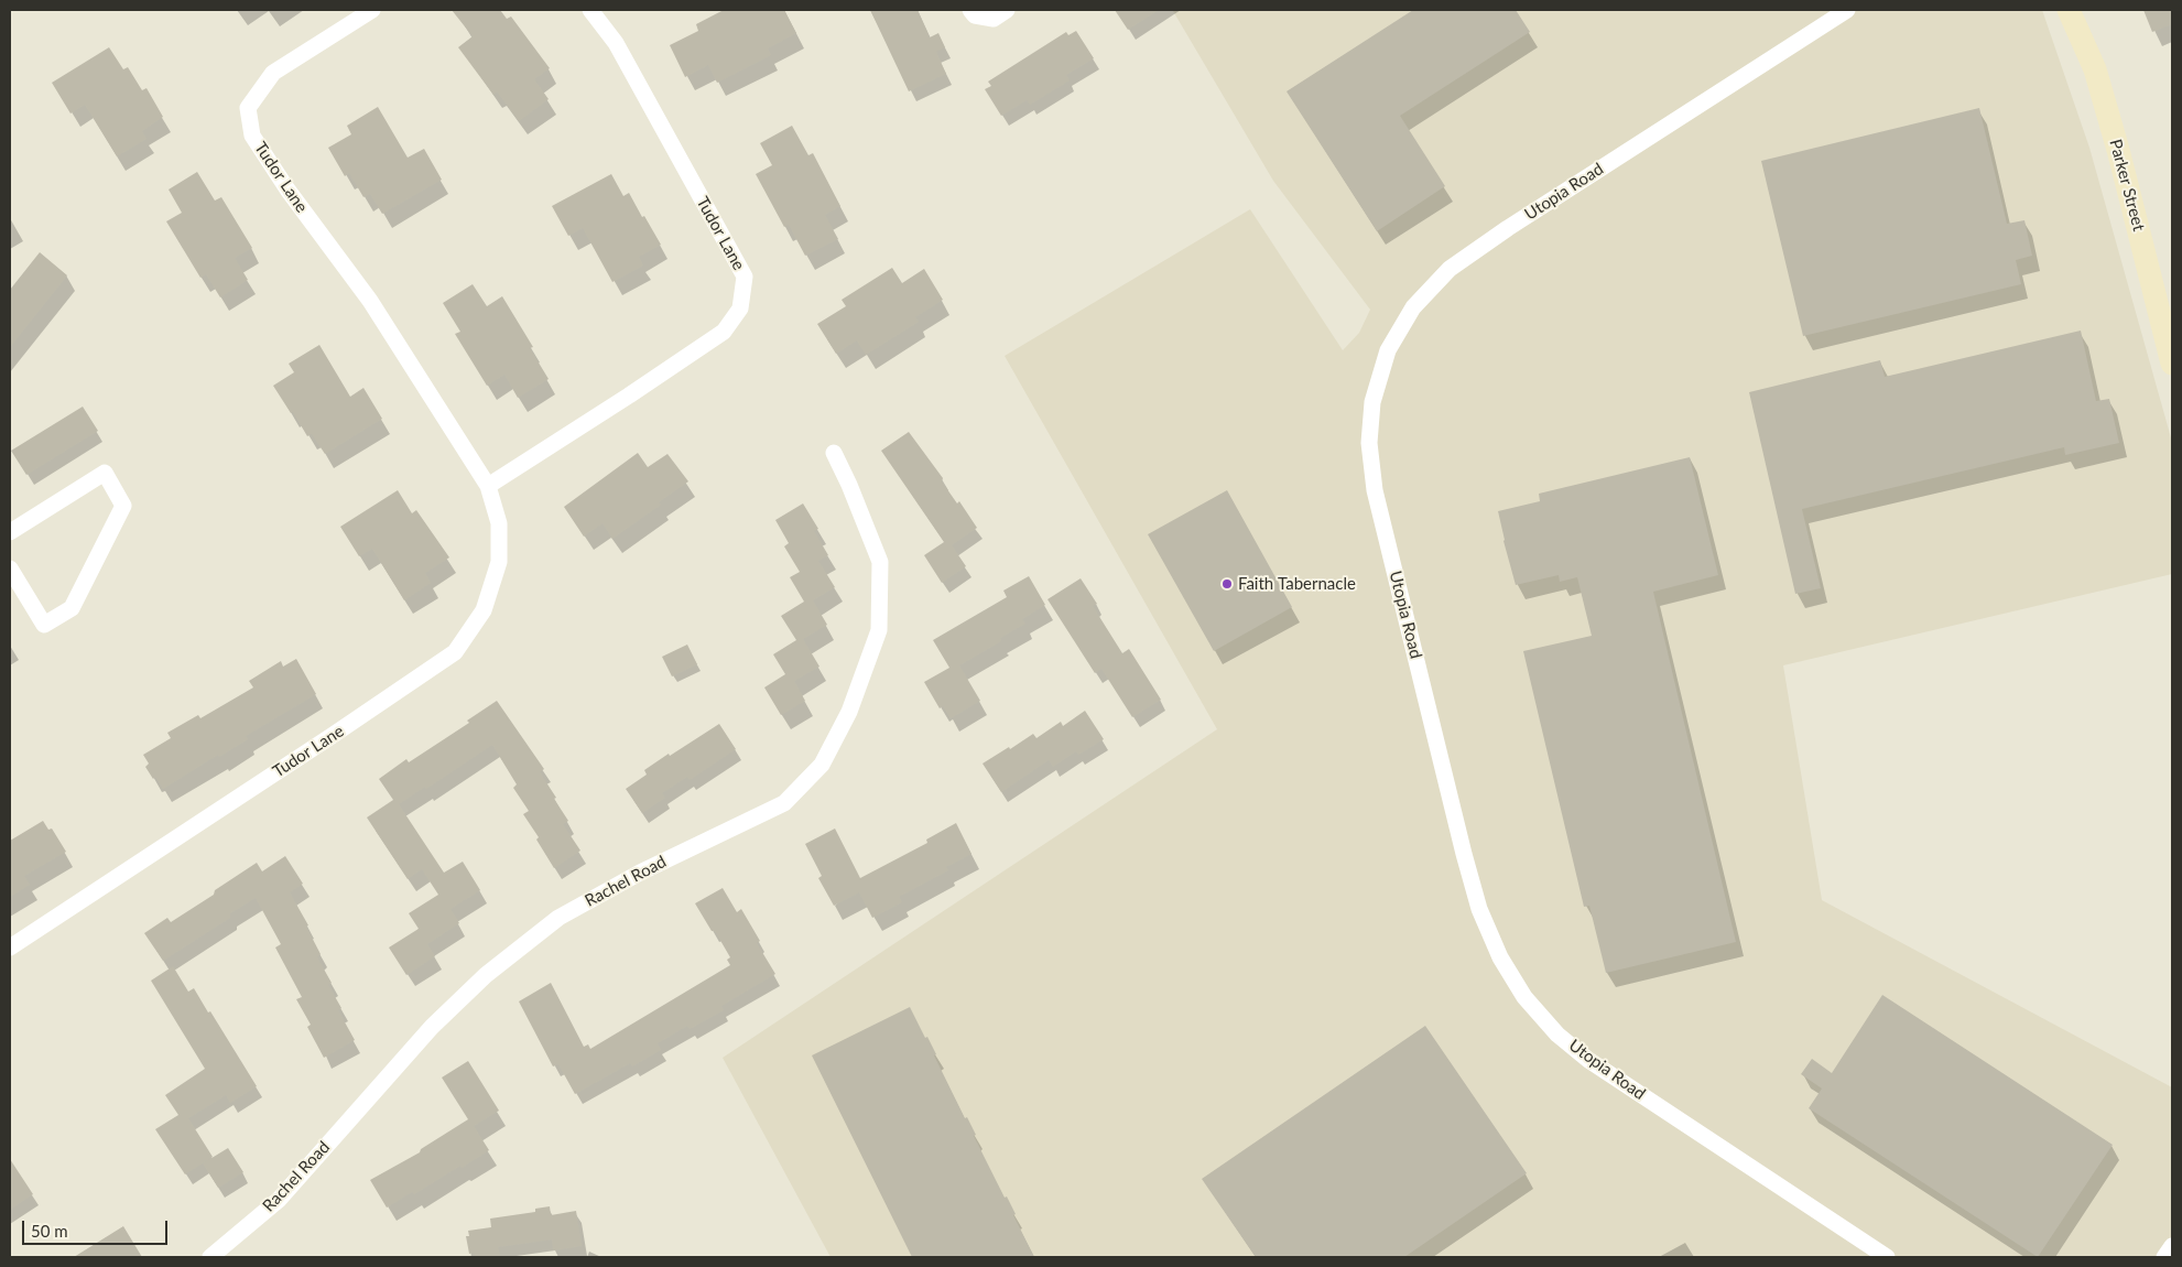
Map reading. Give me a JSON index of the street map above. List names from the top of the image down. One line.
{"streets":{"street":["Tudor Lane","Parker Street","Utopia Road","Rachel Road"]},"places":["Faith Tabernacle"],"scale_bar":"50 m"}
